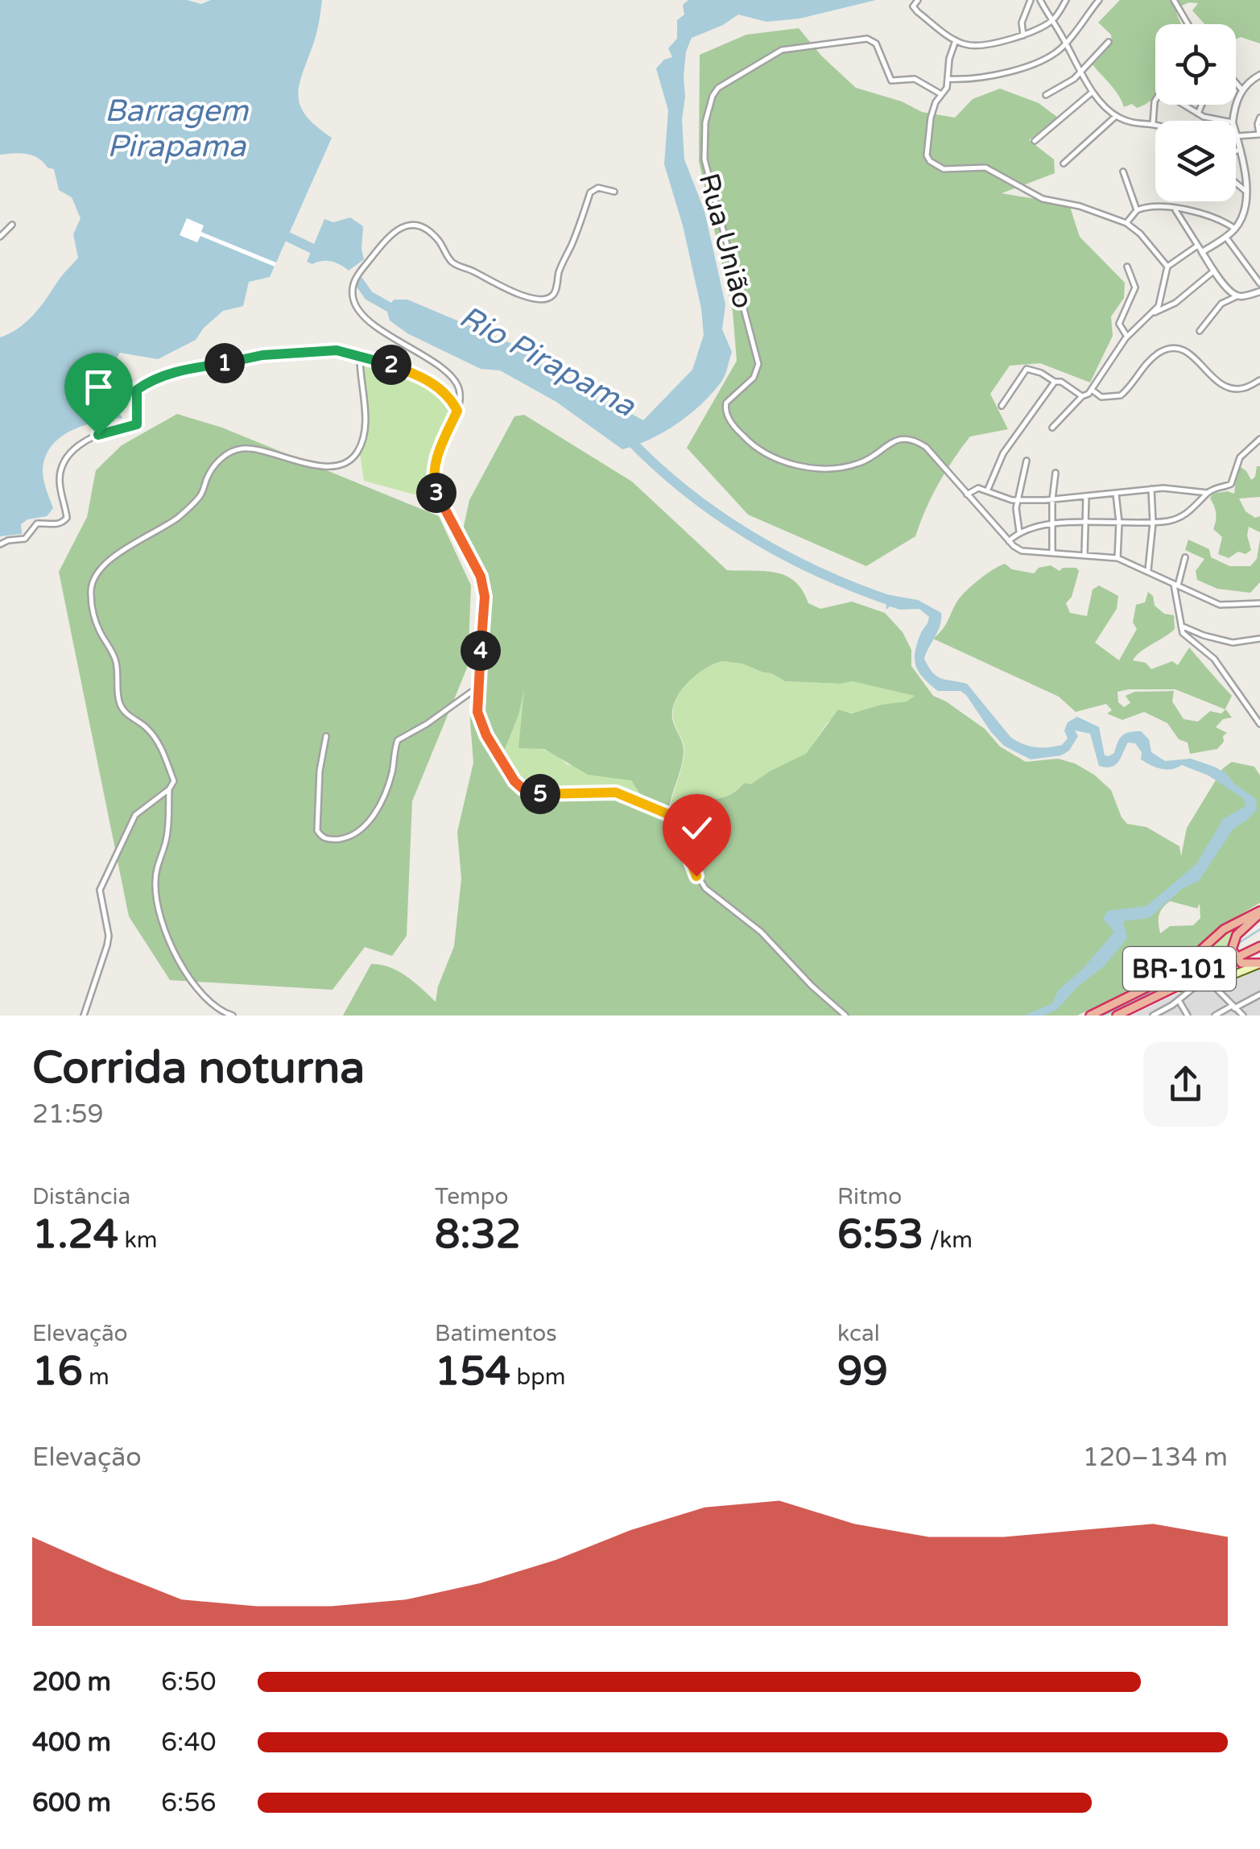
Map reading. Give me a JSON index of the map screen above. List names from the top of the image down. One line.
{"streets":{"highway":["BR-101"],"street":["Rua União"]},"water":["Barragem Pirapama","Rio Pirapama"],"page":{"pins":["1","2","3","4","5"],"heading":["Corrida noturna","21:59"],"stats":[["Distância","1.24 km"],["Tempo","8:32"],["Ritmo","6:53 /km"],["Elevação","16 m"],["Batimentos","154 bpm"],["kcal","99"]],"chart":["Elevação","120–134 m"],"list":[{"name":"200 m","note":"6:50"},{"name":"400 m","note":"6:40"},{"name":"600 m","note":"6:56"}]}}
